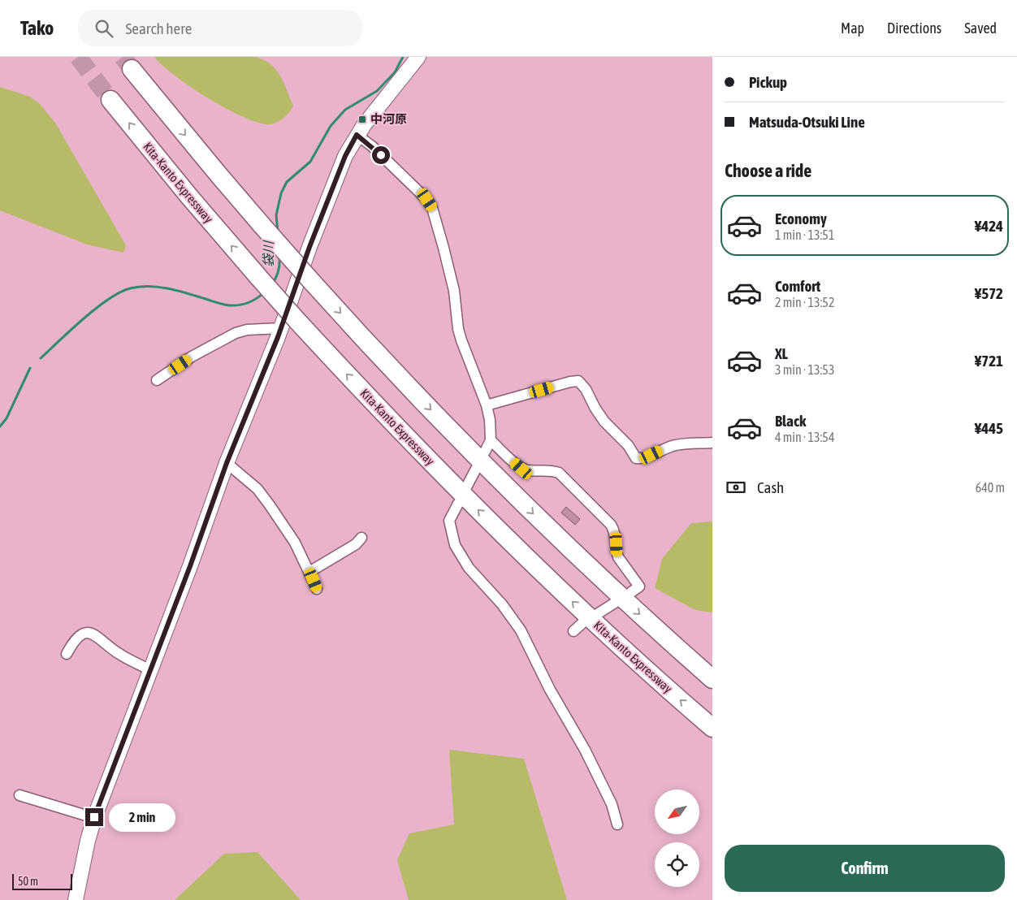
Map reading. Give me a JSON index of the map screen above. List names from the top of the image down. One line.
{"streets":{"highway":["Kita-Kanto Expressway"]},"water":["袋川"],"places":{"transit":["中河原"]},"scale_bar":"50 m","north":"bottom left","page":{"header":"Tako","search":"Search here","nav":["Map","Directions","Saved"],"banner":["Pickup","Matsuda-Otsuki Line"],"heading":"Choose a ride","list":[{"name":"Economy","note":"1 min · 13:51","value":"¥424"},{"name":"Comfort","note":"2 min · 13:52","value":"¥572"},{"name":"XL","note":"3 min · 13:53","value":"¥721"},{"name":"Black","note":"4 min · 13:54","value":"¥445"}],"pay":["Cash","640 m"],"bubble":"2 min","buttons":"Confirm","scale":"50 m"}}
